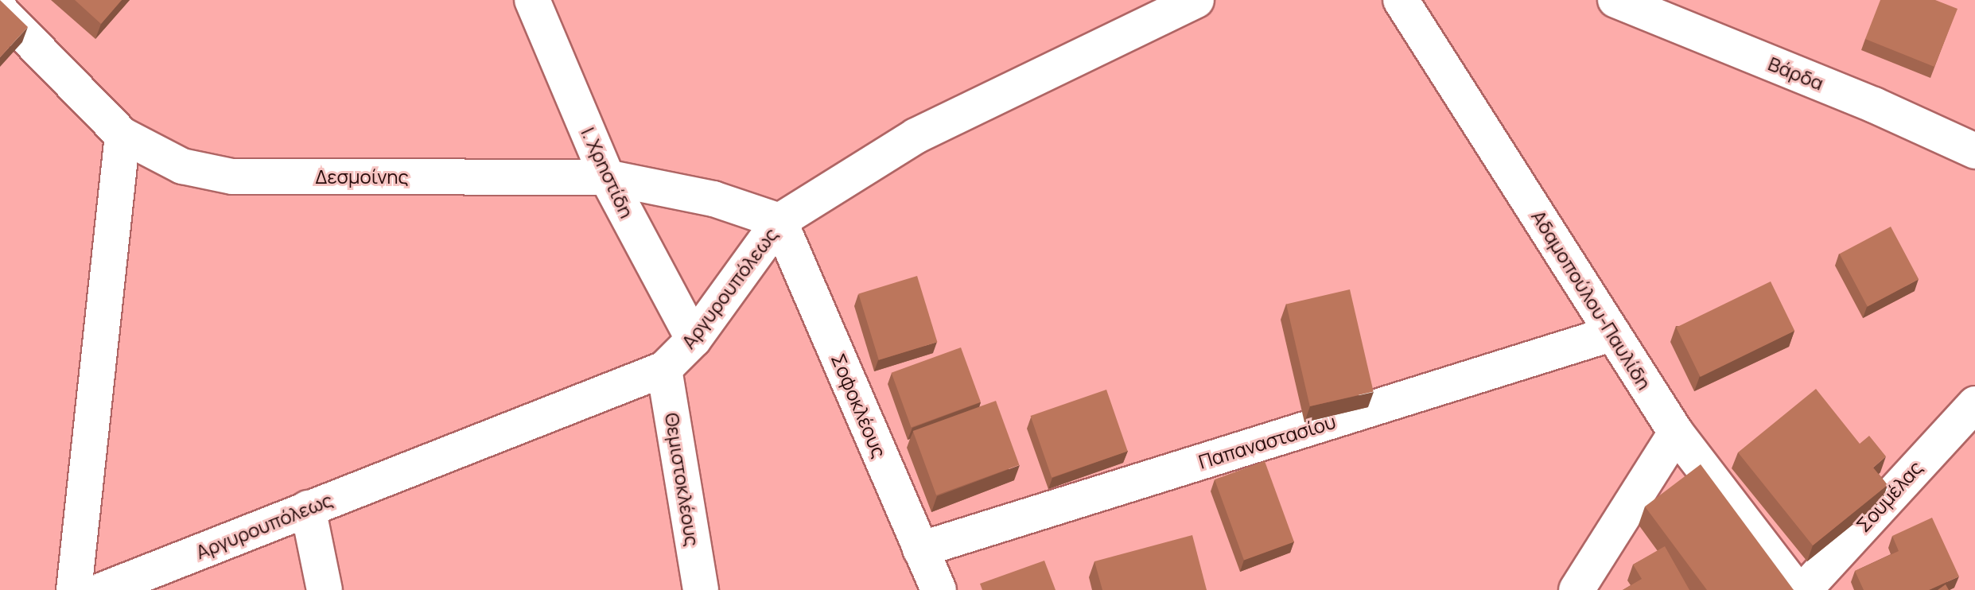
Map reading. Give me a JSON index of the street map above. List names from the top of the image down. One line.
{"streets":{"street":["Βάρδα","Ι. Χρηστίδη","Δεσμοίνης","Αργυρουπόλεως","Αδαμοπούλου-Παυλίδη","Σοφοκλέους","Παπαναστασίου","Θεμιστοκλέους","Σουμέλας"]},"crossings":[["Ι. Χρηστίδη","Δεσμοίνης"],["Ι. Χρηστίδη","Αργυρουπόλεως"],["Δεσμοίνης","Αργυρουπόλεως"],["Δεσμοίνης","Σοφοκλέους"],["Αργυρουπόλεως","Σοφοκλέους"],["Αργυρουπόλεως","Θεμιστοκλέους"],["Αδαμοπούλου-Παυλίδη","Παπαναστασίου"],["Σοφοκλέους","Παπαναστασίου"]]}
